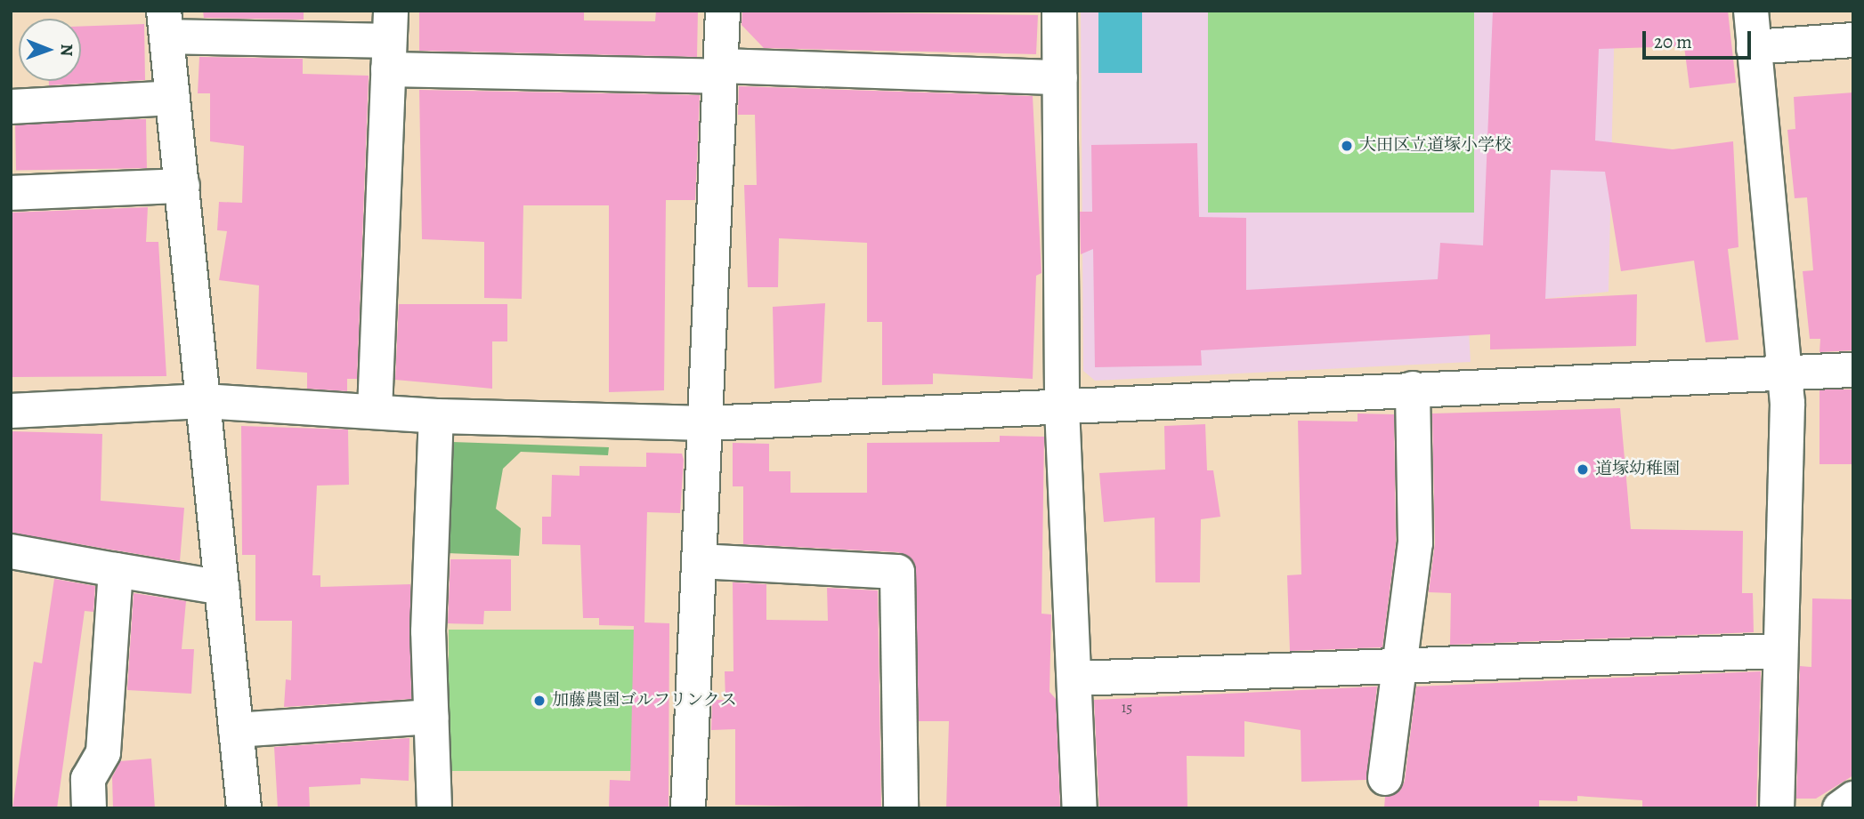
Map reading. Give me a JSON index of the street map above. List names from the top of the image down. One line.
{"places":["大田区立道塚小学校","道塚幼稚園","加藤農園ゴルフリンクス"],"house_numbers":["15"],"scale_bar":"20 m","north":"right"}
